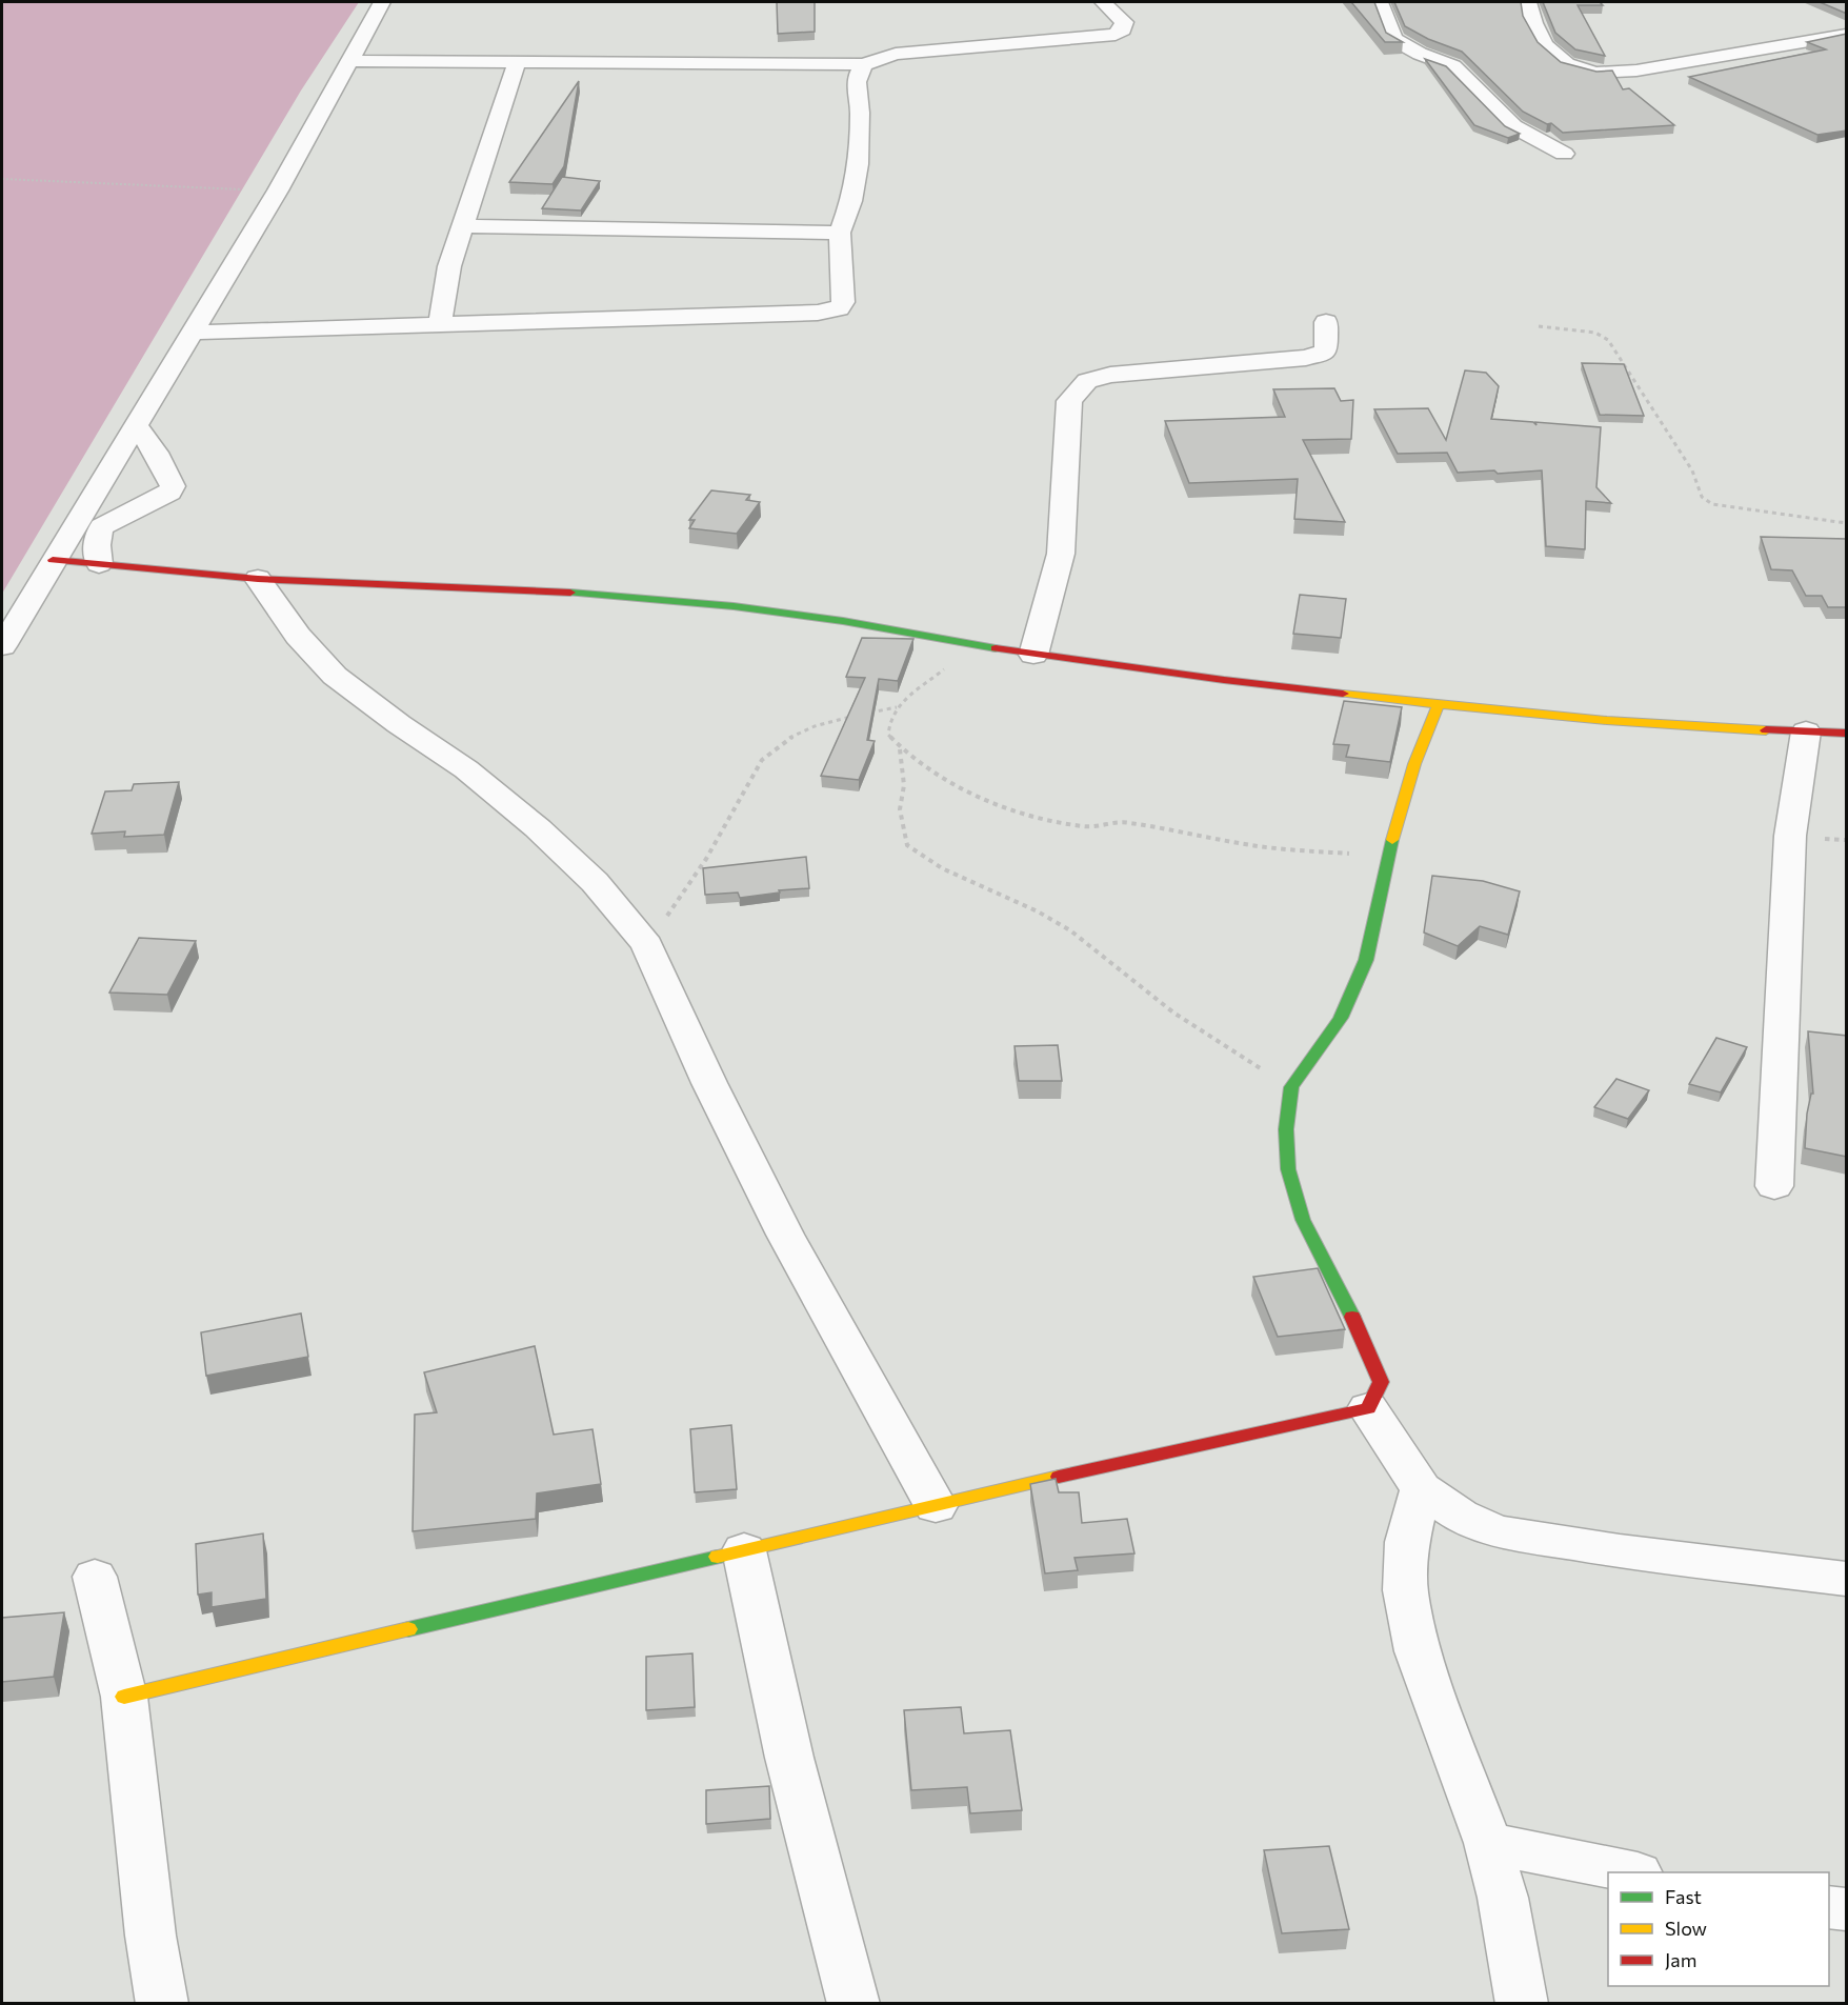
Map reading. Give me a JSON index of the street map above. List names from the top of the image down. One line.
{"legend":["Fast","Slow","Jam"]}
